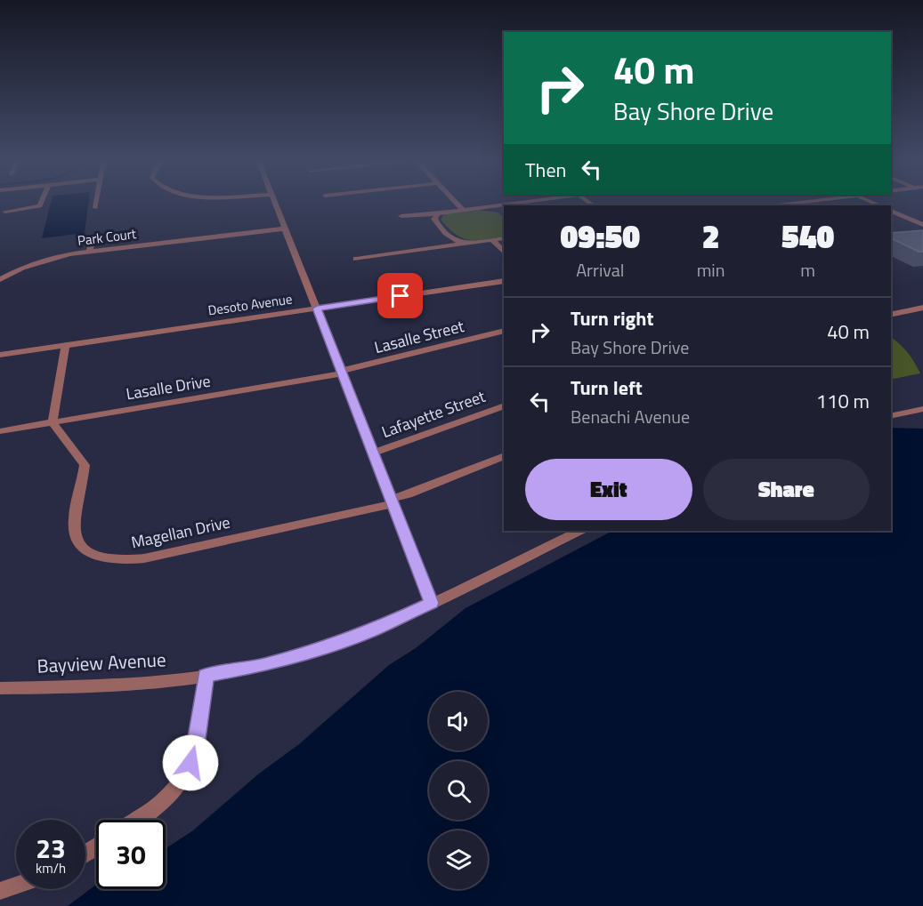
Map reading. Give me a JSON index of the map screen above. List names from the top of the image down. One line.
{"streets":{"street":["Park Court","Desoto Avenue","Lasalle Street","Lasalle Drive","Lafayette Street","Magellan Drive","Bayview Avenue"]},"crossings":[["Lasalle Street","Lasalle Drive"],["Lasalle Drive","Magellan Drive"]],"page":{"turn":["40 m","Bay Shore Drive"],"then":"Then","eta":["09:50","Arrival","2","min","540","m"],"list":[{"name":"Turn right","note":"Bay Shore Drive","value":"40 m"},{"name":"Turn left","note":"Benachi Avenue","value":"110 m"}],"buttons":["Exit","Share"],"speed":"23 km/h","limit":"30"}}
